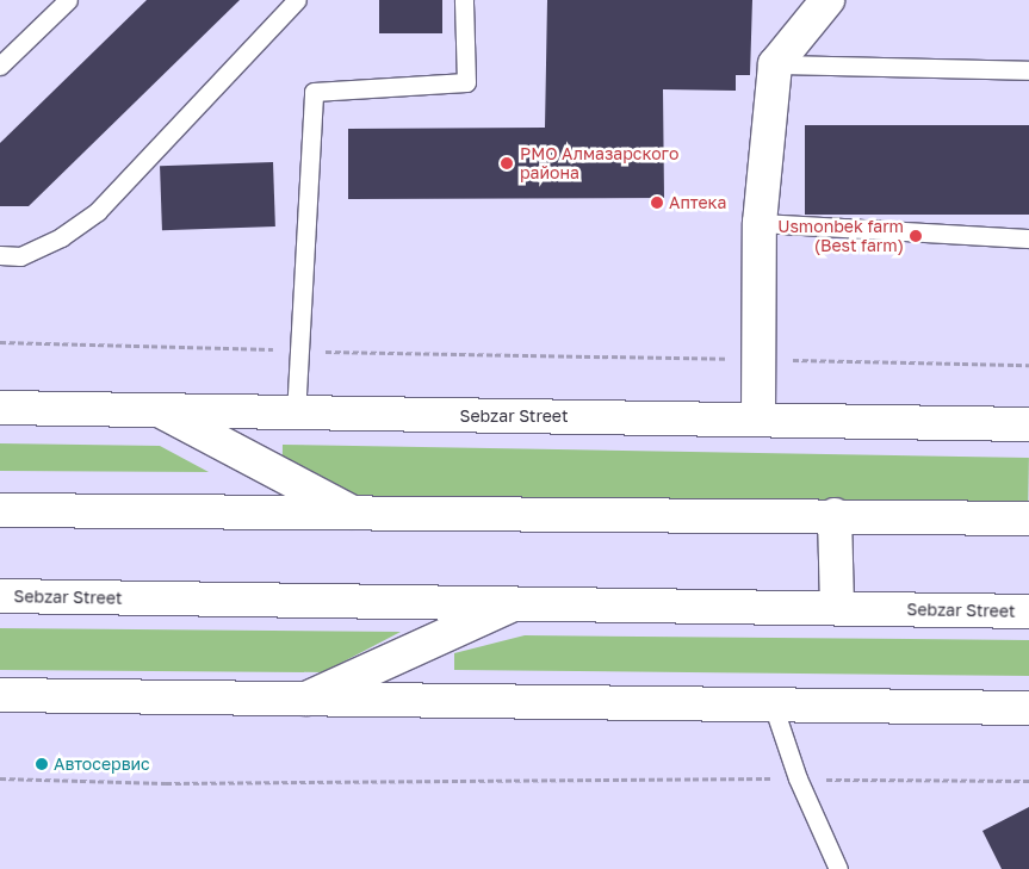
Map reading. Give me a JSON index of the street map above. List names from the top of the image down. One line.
{"streets":{"main road":["Sebzar Street"]},"places":["РМО Алмазарского района","Аптека","Usmonbek farm (Best farm)","Автосервис"]}
